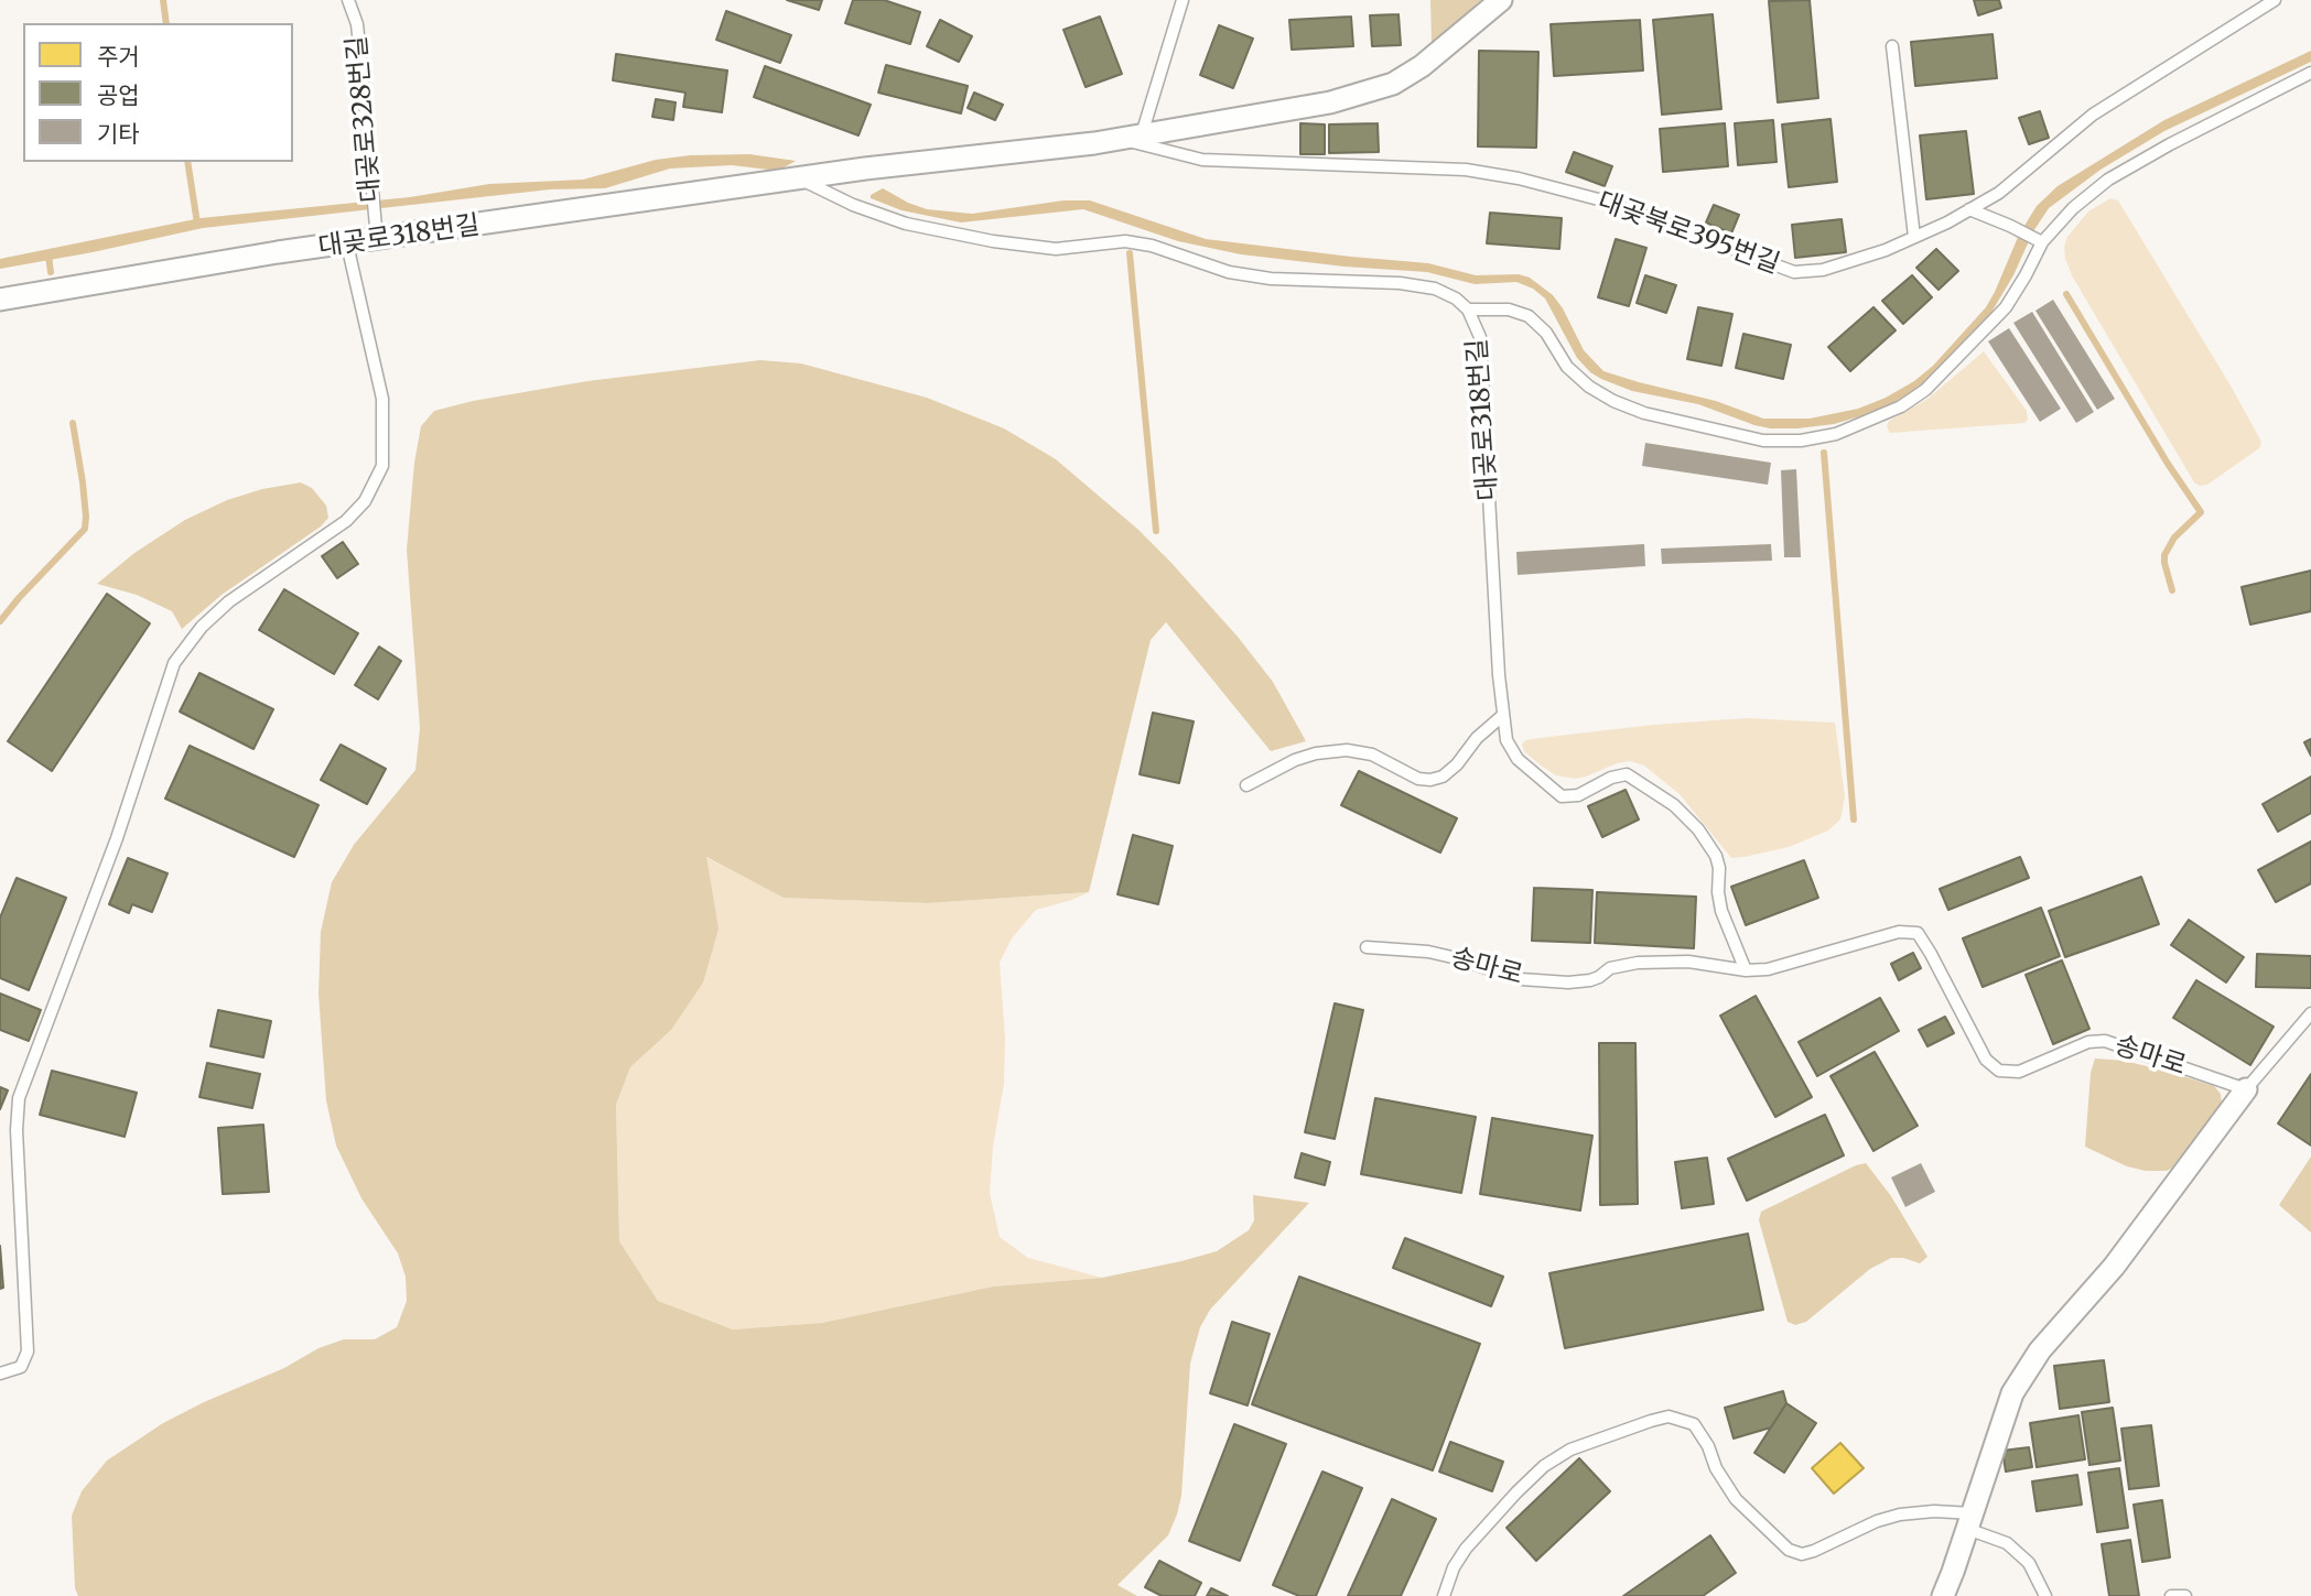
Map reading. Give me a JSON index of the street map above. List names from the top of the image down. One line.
{"streets":{"street":["대곶로318번길"],"lane":["대곶로328번길","대곶북로395번길","송마로"]},"crossings":[["대곶로328번길","대곶로318번길"],["대곶북로395번길","대곶로318번길"],["대곶로318번길","송마로"]],"legend":["주거","공업","기타"]}
